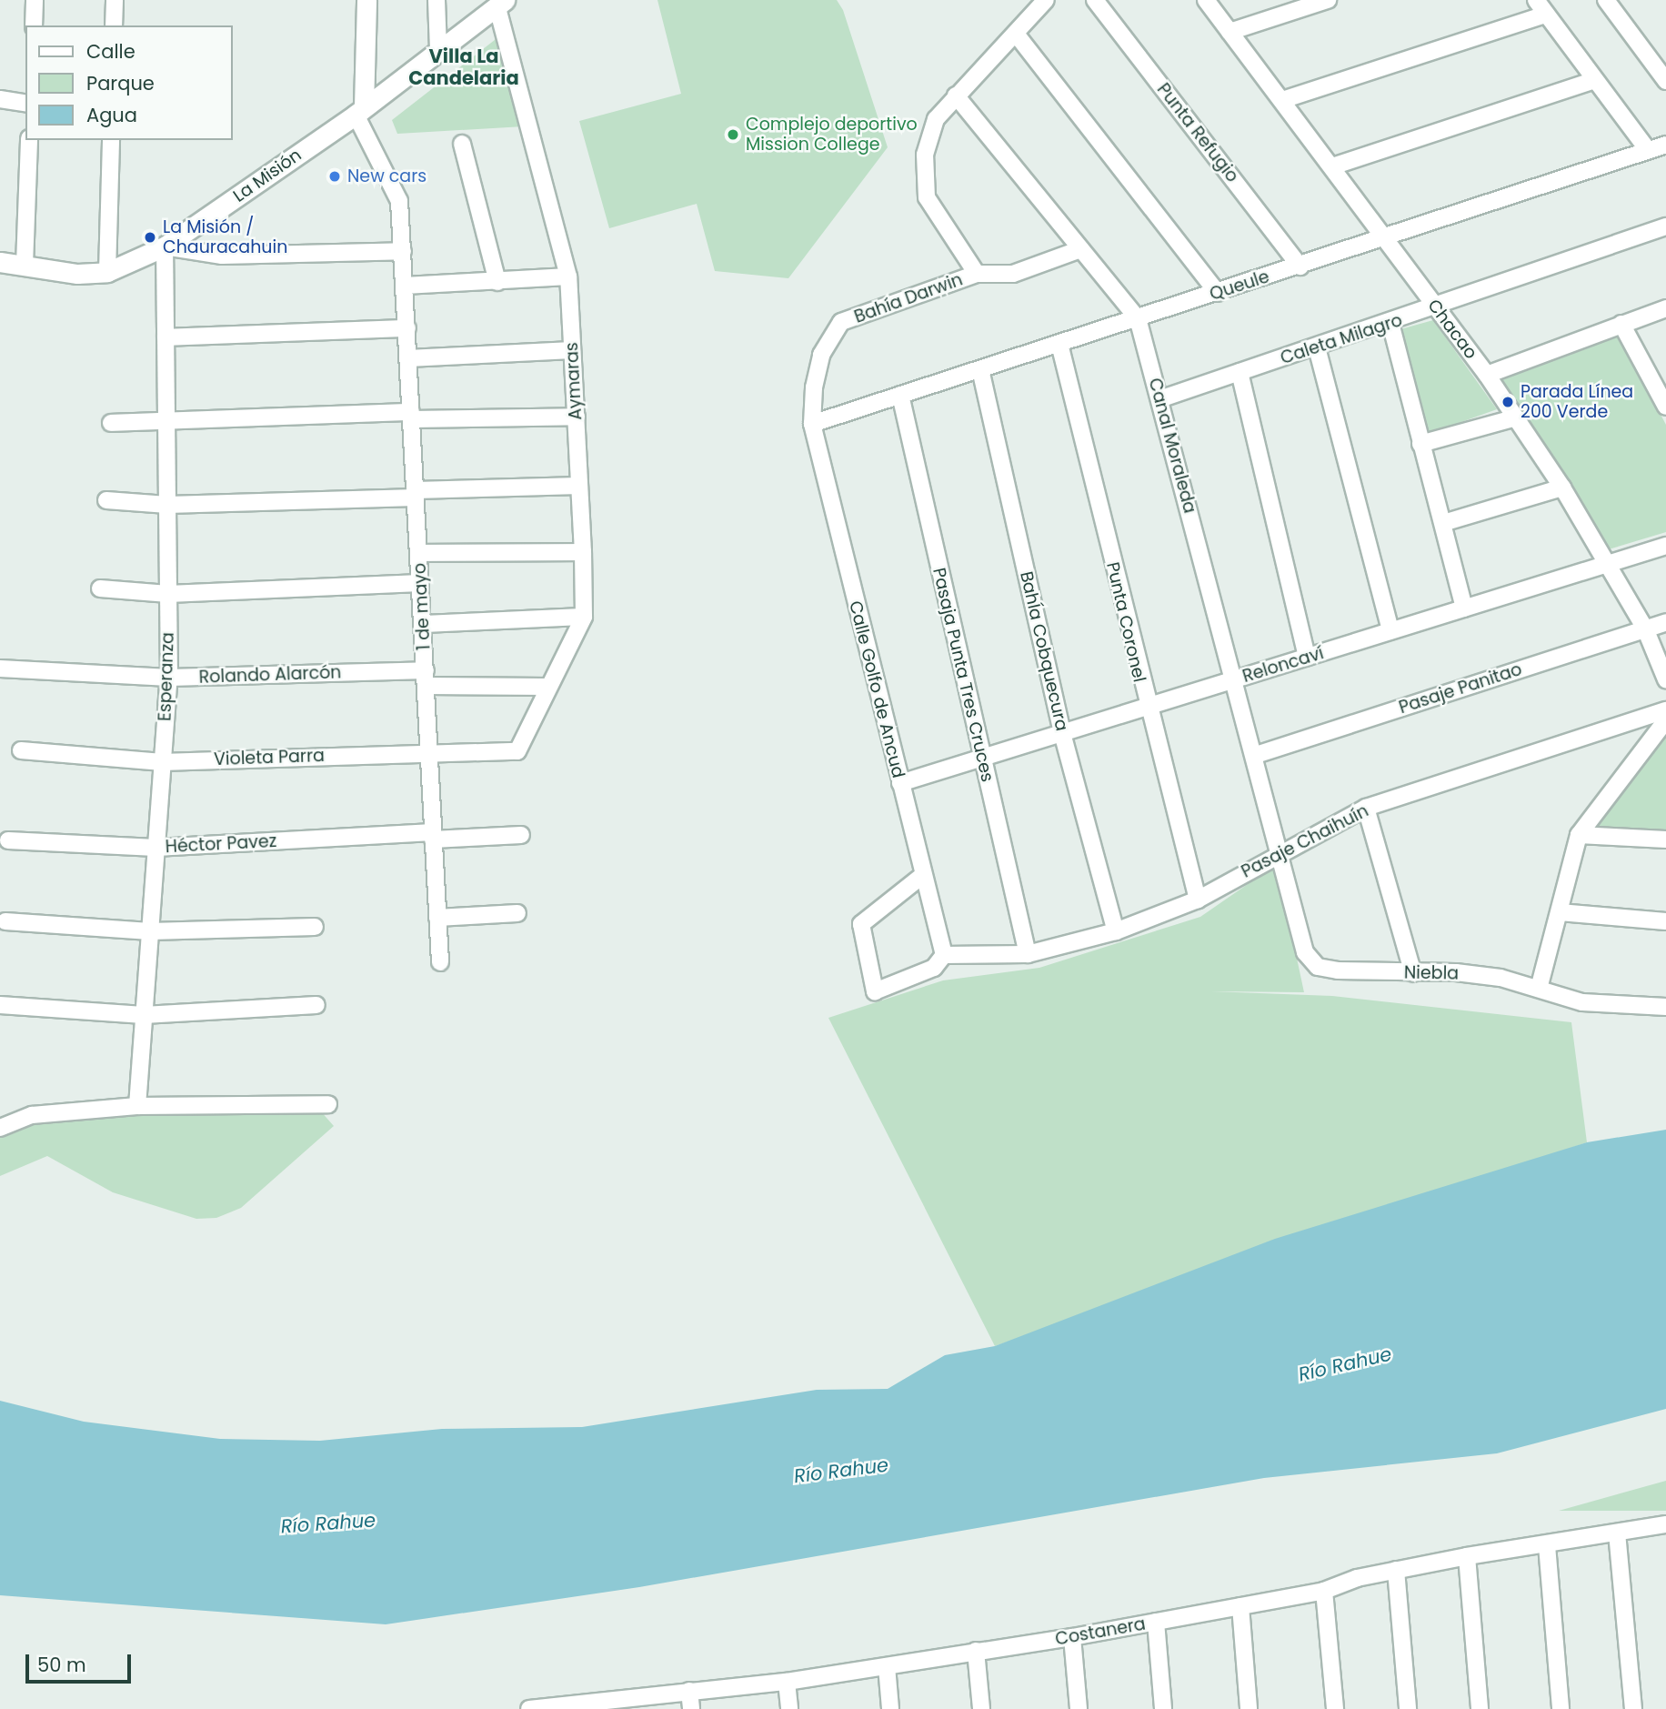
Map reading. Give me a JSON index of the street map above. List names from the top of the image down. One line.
{"streets":{"street":["Punta Refugio","La Misión","Queule","Bahía Darwin","Chacao","Caleta Milagro","Aymaras","Canal Moraleda","1 de mayo","Punta Coronel","BahÍa Cobquecura","Reloncaví","Rolando Alarcón","Pasaja Punta Tres Cruces","Esperanza","Pasaje Panitao","Calle Golfo de Ancud","Violeta Parra","Pasaje Chaihuín","Héctor Pavez","Niebla","Costanera"]},"crossings":[["Punta Refugio","Queule"],["La Misión","Aymaras"],["La Misión","1 de mayo"],["La Misión","Esperanza"],["Queule","Bahía Darwin"],["Queule","Chacao"],["Queule","Canal Moraleda"],["Queule","Punta Coronel"],["Queule","BahÍa Cobquecura"],["Queule","Pasaja Punta Tres Cruces"],["Queule","Calle Golfo de Ancud"],["Bahía Darwin","Canal Moraleda"],["Bahía Darwin","Calle Golfo de Ancud"],["Chacao","Caleta Milagro"],["Chacao","Reloncaví"],["Chacao","Pasaje Panitao"],["Caleta Milagro","Canal Moraleda"],["Aymaras","Rolando Alarcón"],["Aymaras","Violeta Parra"],["Canal Moraleda","Reloncaví"],["Canal Moraleda","Pasaje Panitao"],["Canal Moraleda","Pasaje Chaihuín"],["Canal Moraleda","Niebla"],["1 de mayo","Rolando Alarcón"],["1 de mayo","Violeta Parra"],["1 de mayo","Héctor Pavez"],["Punta Coronel","Reloncaví"],["Punta Coronel","Pasaje Chaihuín"],["BahÍa Cobquecura","Reloncaví"],["BahÍa Cobquecura","Pasaje Chaihuín"],["Reloncaví","Pasaja Punta Tres Cruces"],["Reloncaví","Calle Golfo de Ancud"],["Rolando Alarcón","Esperanza"],["Pasaja Punta Tres Cruces","Pasaje Chaihuín"],["Esperanza","Violeta Parra"],["Esperanza","Héctor Pavez"],["Calle Golfo de Ancud","Pasaje Chaihuín"],["Pasaje Chaihuín","Niebla"]],"districts":["Villa La Candelaria"],"water":["Río Rahue"],"places":["Complejo deportivo Mission College","New cars","La Misión / Chauracahuin","Parada Línea 200 Verde"],"legend":["Calle","Parque","Agua"],"scale_bar":"50 m"}
